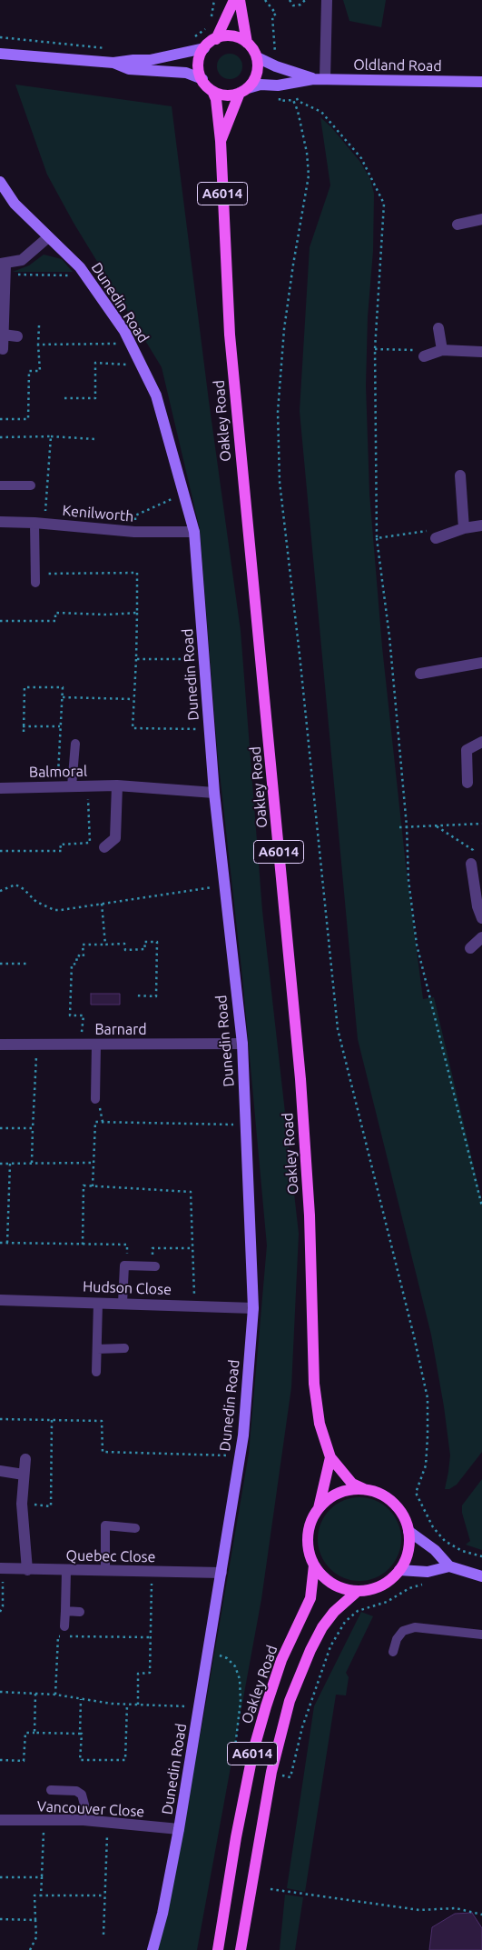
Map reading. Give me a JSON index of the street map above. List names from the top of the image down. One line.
{"streets":{"main road":["A6014","Oakley Road"],"street":["Oldland Road","Dunedin Road","Kenilworth","Balmoral","Barnard","Hudson Close","Quebec Close","Vancouver Close"]},"crossings":[["Oldland Road","Oakley Road"],["A6014","Oakley Road"],["Dunedin Road","Kenilworth"],["Dunedin Road","Balmoral"],["Dunedin Road","Barnard"],["Dunedin Road","Hudson Close"],["Dunedin Road","Quebec Close"],["Dunedin Road","Vancouver Close"]]}
